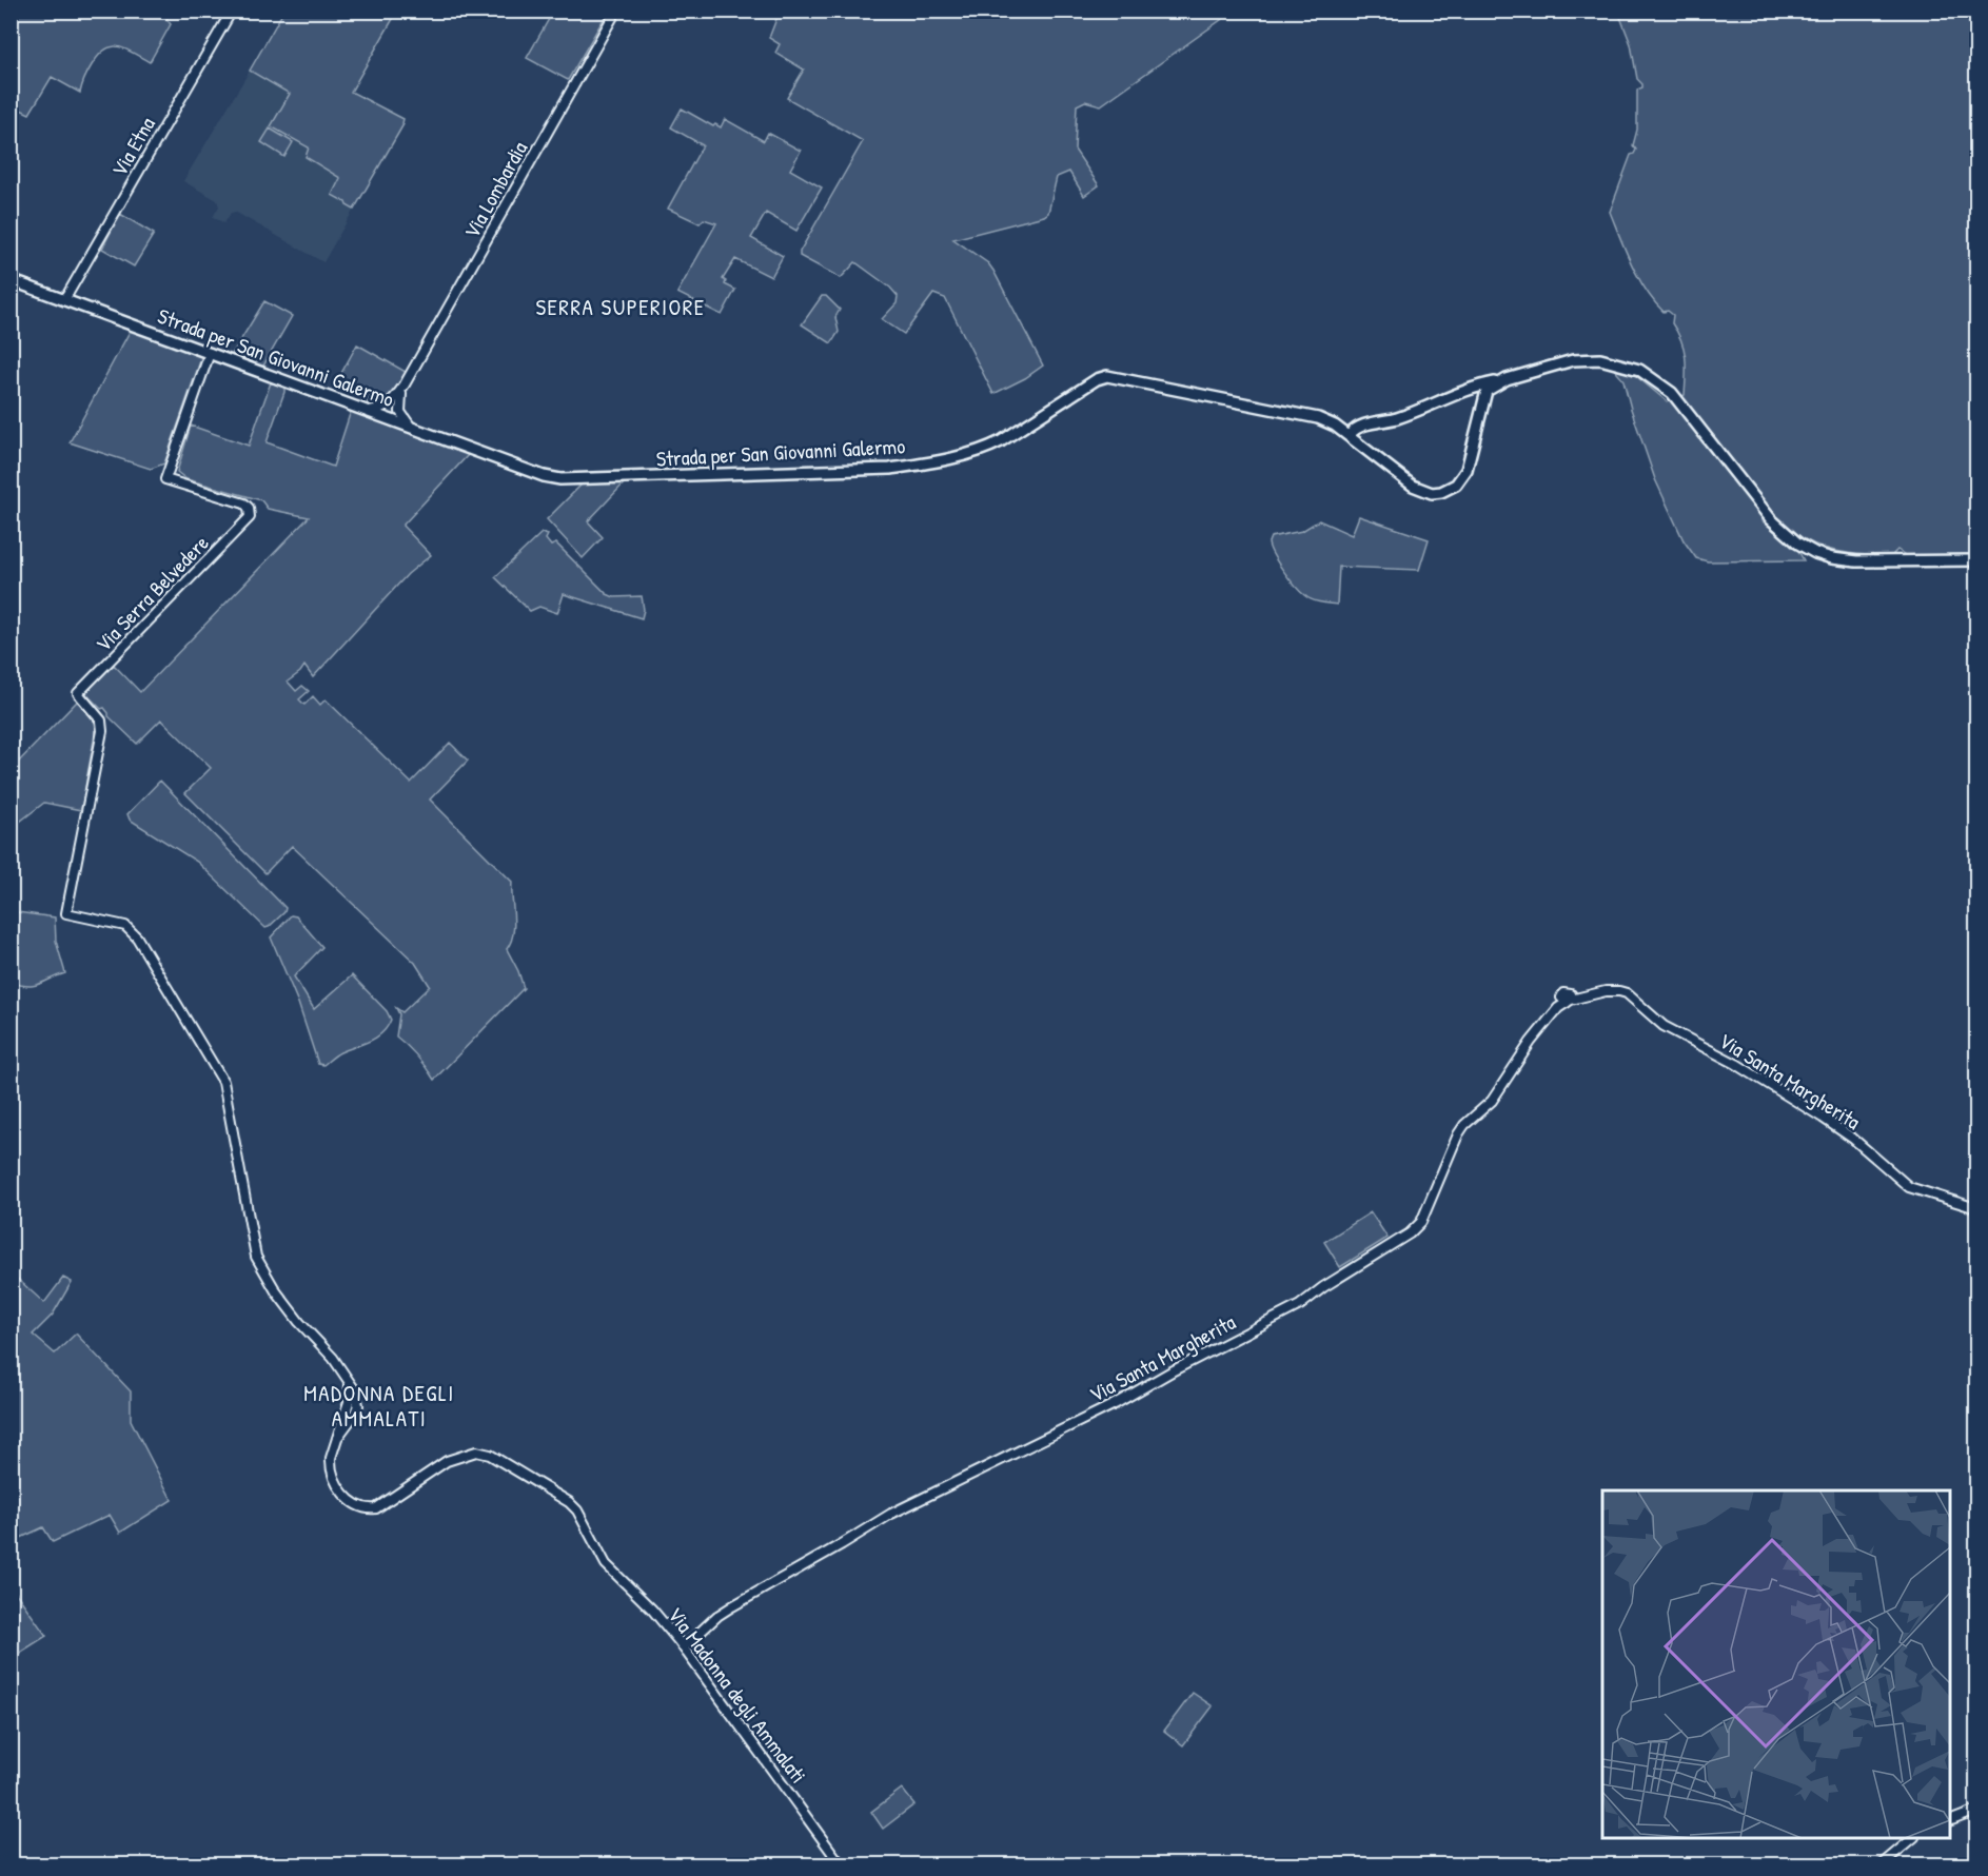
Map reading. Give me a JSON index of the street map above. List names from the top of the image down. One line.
{"streets":{"main road":["Strada per San Giovanni Galermo"],"street":["Via Etna","Via Lombardia","Via Serra Belvedere","Via Santa Margherita","Via Madonna degli Ammalati"]},"crossings":[["Via Etna","Strada per San Giovanni Galermo"],["Via Lombardia","Strada per San Giovanni Galermo"],["Strada per San Giovanni Galermo","Via Serra Belvedere"],["Via Serra Belvedere","Via Madonna degli Ammalati"],["Via Santa Margherita","Via Madonna degli Ammalati"]],"districts":["SERRA SUPERIORE","MADONNA DEGLI AMMALATI"]}
